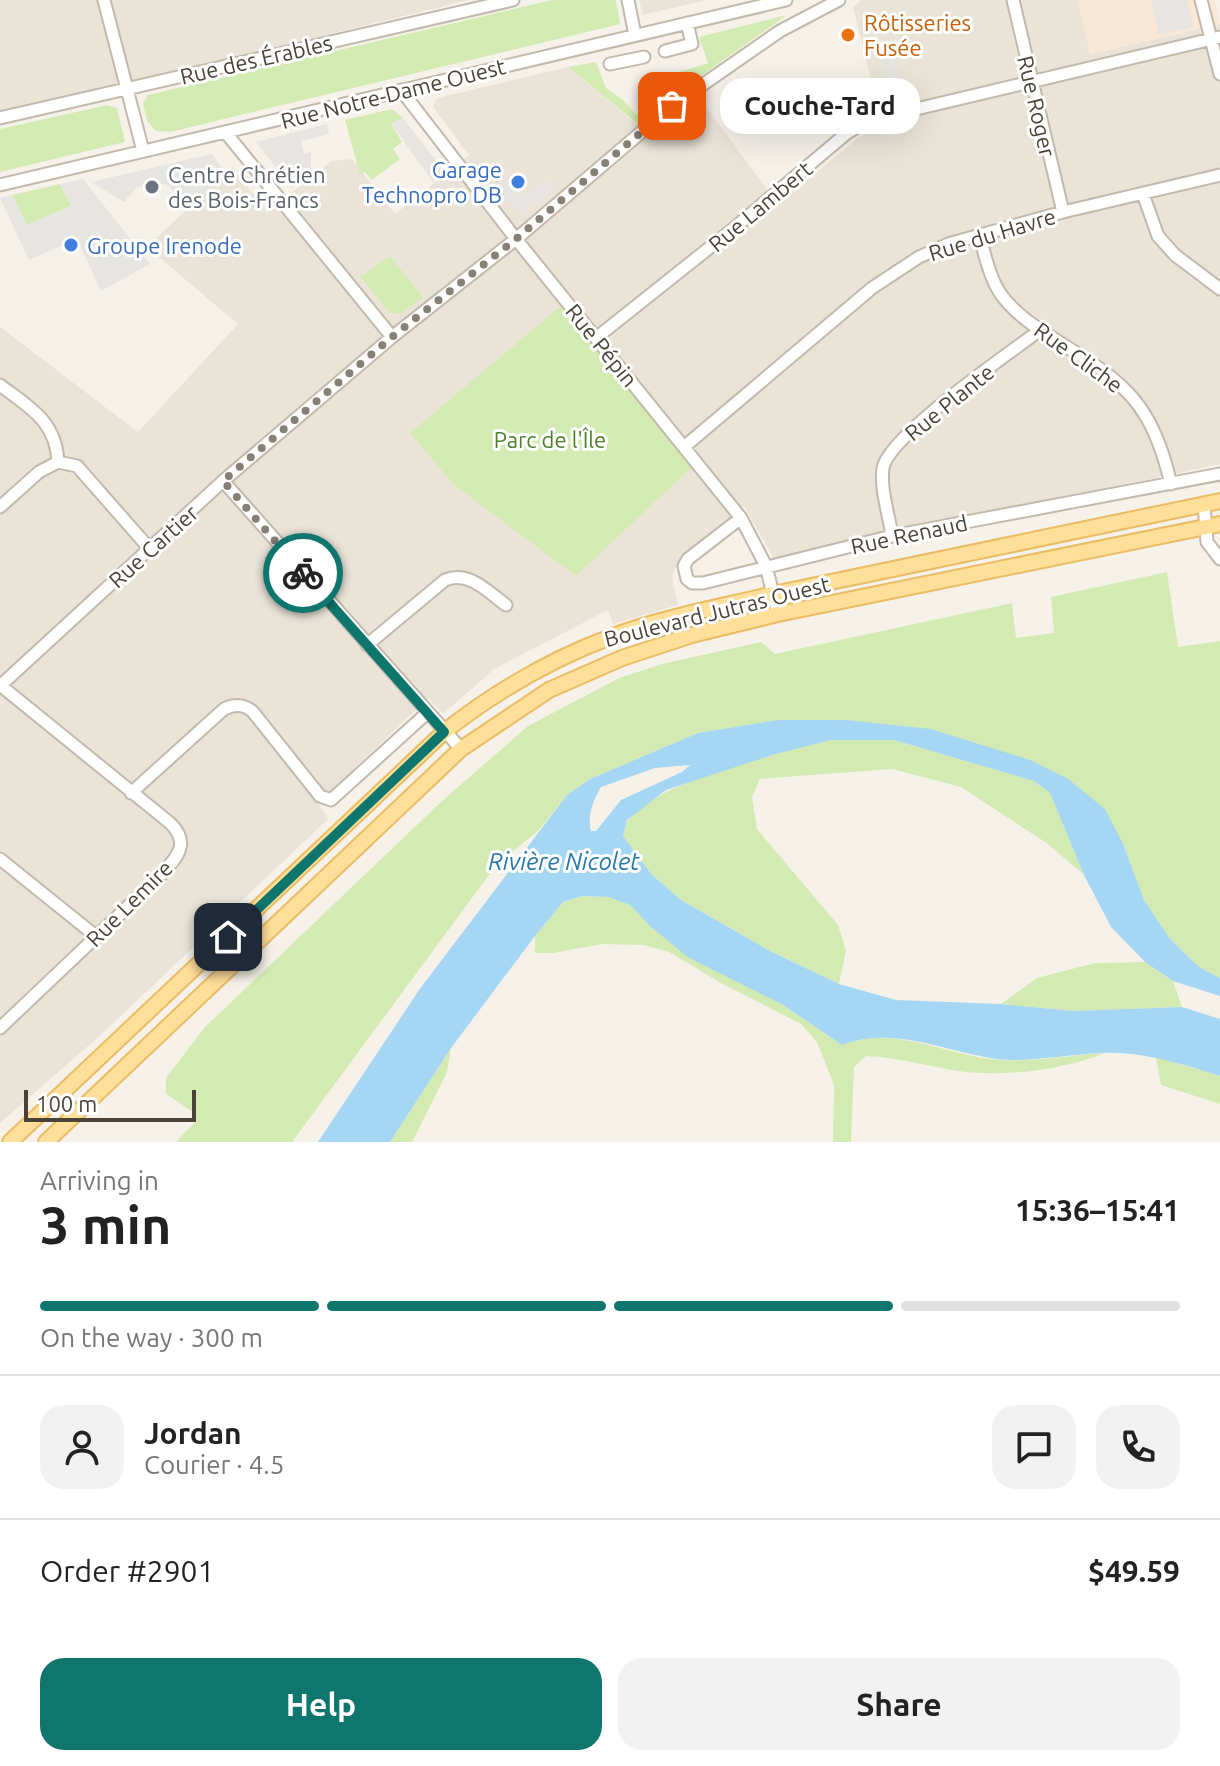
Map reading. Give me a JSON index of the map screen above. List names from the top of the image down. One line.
{"streets":{"main road":["Boulevard Jutras Ouest"],"street":["Rue des Érables","Rue Notre-Dame Ouest","Rue Roger","Rue Lambert","Rue du Havre","Rue Pépin","Rue Cliche","Rue Plante","Rue Renaud","Rue Cartier","Rue Lemire"]},"crossings":[["Rue Notre-Dame Ouest","Rue Pépin"],["Rue Roger","Rue Lambert"],["Rue Roger","Rue du Havre"],["Rue Lambert","Rue Pépin"],["Rue du Havre","Rue Pépin"],["Rue du Havre","Rue Cliche"],["Rue Pépin","Rue Renaud"],["Rue Pépin","Rue Cartier"],["Rue Pépin","Boulevard Jutras Ouest"],["Rue Cliche","Rue Plante"],["Rue Cliche","Rue Renaud"],["Rue Plante","Rue Renaud"],["Rue Cartier","Rue Lemire"]],"water":["Rivière Nicolet"],"parks":["Parc de l'Île"],"places":["Rôtisseries Fusée","Couche-Tard","Garage Technopro DB","Centre Chrétien des Bois-Francs","Groupe Irenode"],"scale_bar":"100 m","page":{"bubble":"Couche-Tard","scale":"100 m","heading":["3 min","Arriving in","15:36–15:41"],"panel":["Jordan","Courier · 4.5","Order #2901","$49.59"],"bar":"On the way · 300 m","buttons":["Help","Share"]}}
